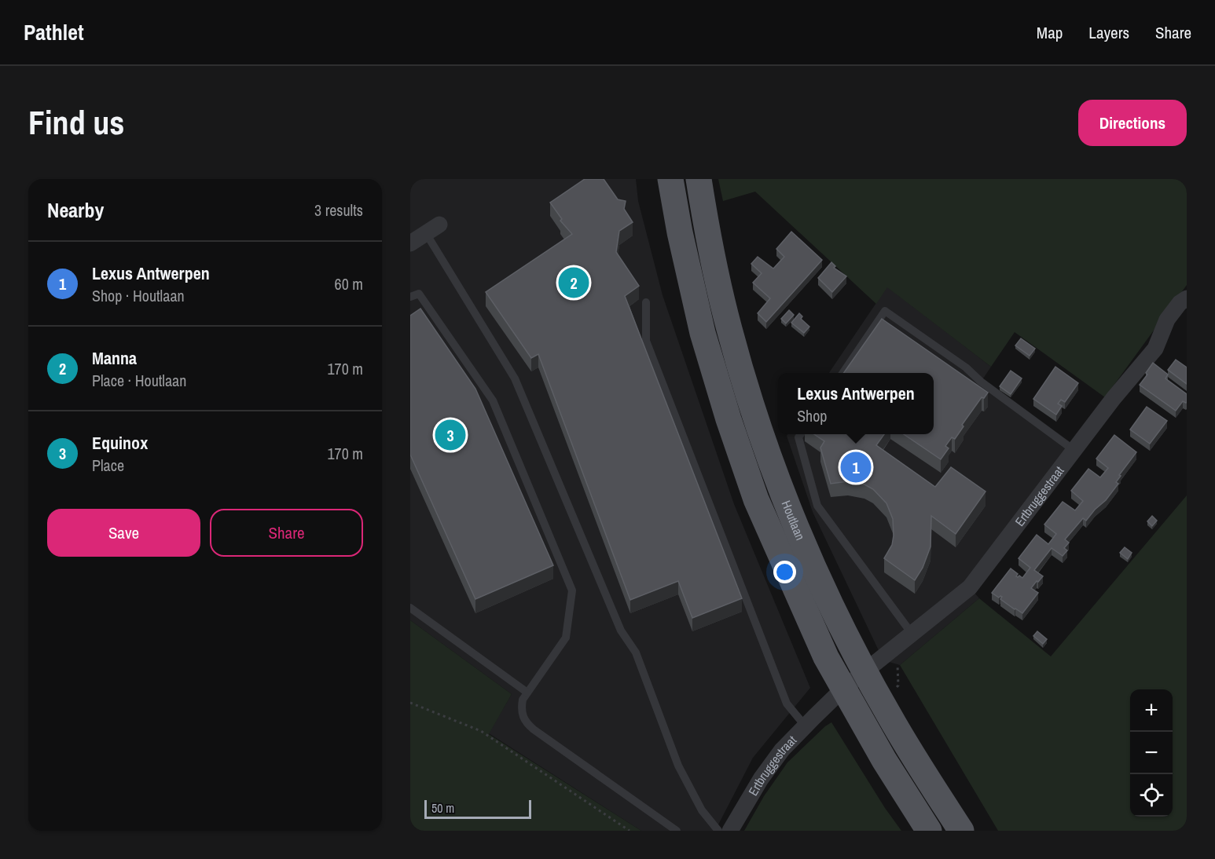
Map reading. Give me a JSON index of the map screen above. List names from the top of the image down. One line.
{"streets":{"main road":["Houtlaan"],"street":["Ertbruggestraat"]},"crossings":[["Ertbruggestraat","Houtlaan"]],"scale_bar":"50 m","page":{"header":"Pathlet","nav":["Map","Layers","Share"],"buttons":["Directions",["Save","Share"]],"title":"Find us","heading":["Nearby","3 results"],"list":[{"mark":"1","name":"Lexus Antwerpen","note":"Shop · Houtlaan","value":"60 m"},{"mark":"2","name":"Manna","note":"Place · Houtlaan","value":"170 m"},{"mark":"3","name":"Equinox","note":"Place","value":"170 m"}],"pins":["2","3","1"],"popup":["Lexus Antwerpen","Shop"],"map_buttons":["+","−"],"scale":"50 m"}}
